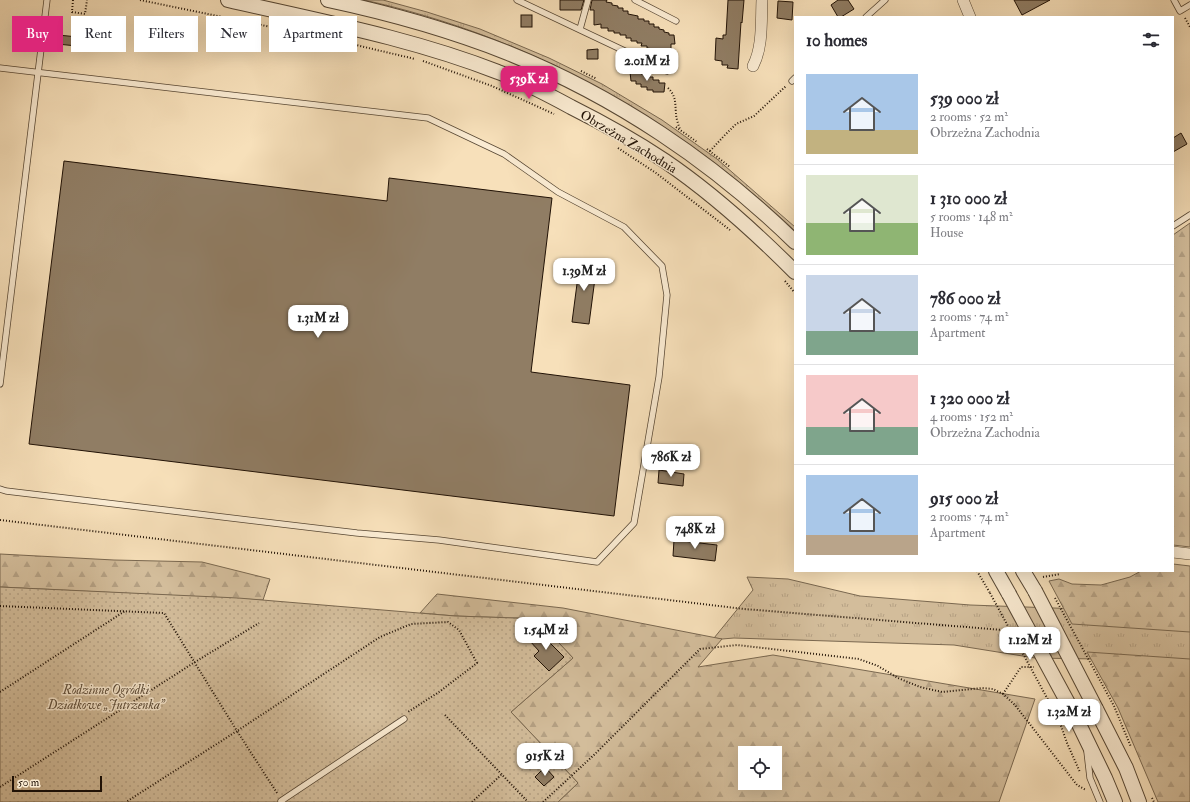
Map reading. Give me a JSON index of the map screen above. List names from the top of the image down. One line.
{"streets":{"street":["Obrzeżna Zachodnia"]},"parks":["Rodzinne Ogródki Działkowe „Jutrzenka”"],"scale_bar":"50 m","page":{"chip":["Buy","Rent","Filters","New","Apartment"],"heading":"10 homes","price":["2.01M zł","539K zł","1.39M zł","1.31M zł","786K zł","748K zł","1.54M zł","1.12M zł","1.32M zł","915K zł"],"list":[{"name":"539 000 zł","note":"2 rooms · 52 m² · Obrzeżna Zachodnia"},{"name":"1 310 000 zł","note":"5 rooms · 148 m² · House"},{"name":"786 000 zł","note":"2 rooms · 74 m² · Apartment"},{"name":"1 320 000 zł","note":"4 rooms · 152 m² · Obrzeżna Zachodnia"},{"name":"915 000 zł","note":"2 rooms · 74 m² · Apartment"}],"scale":"50 m"}}
